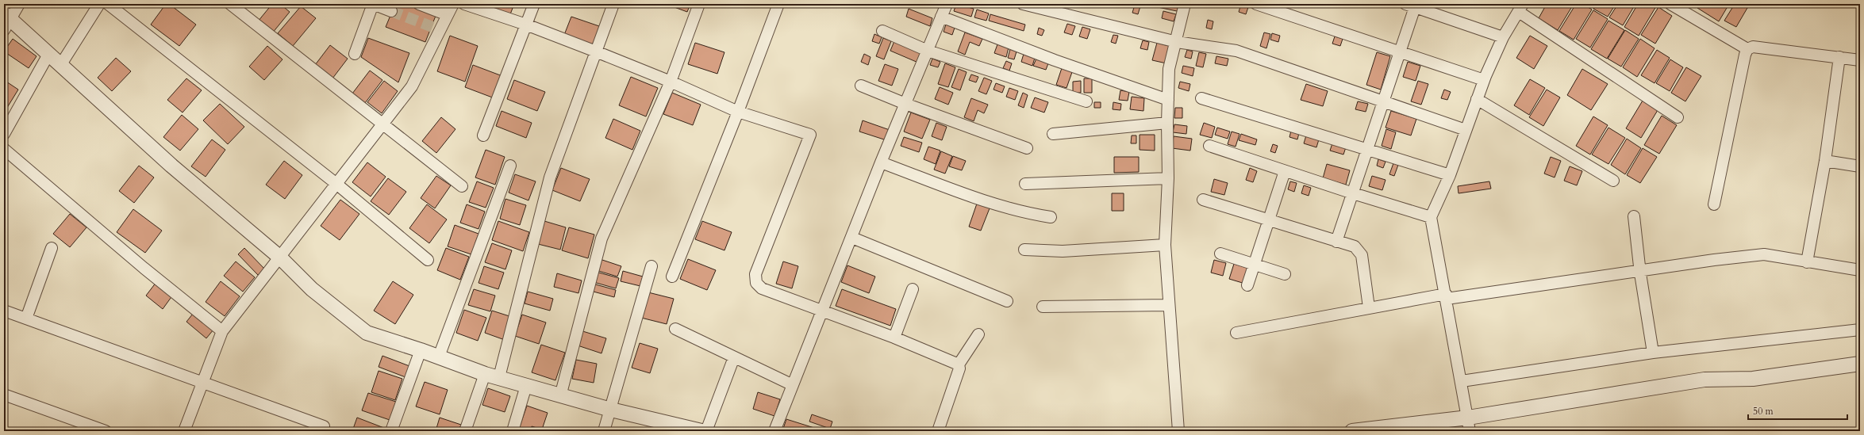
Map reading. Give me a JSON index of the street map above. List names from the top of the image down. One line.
{"scale_bar":"50 m"}
